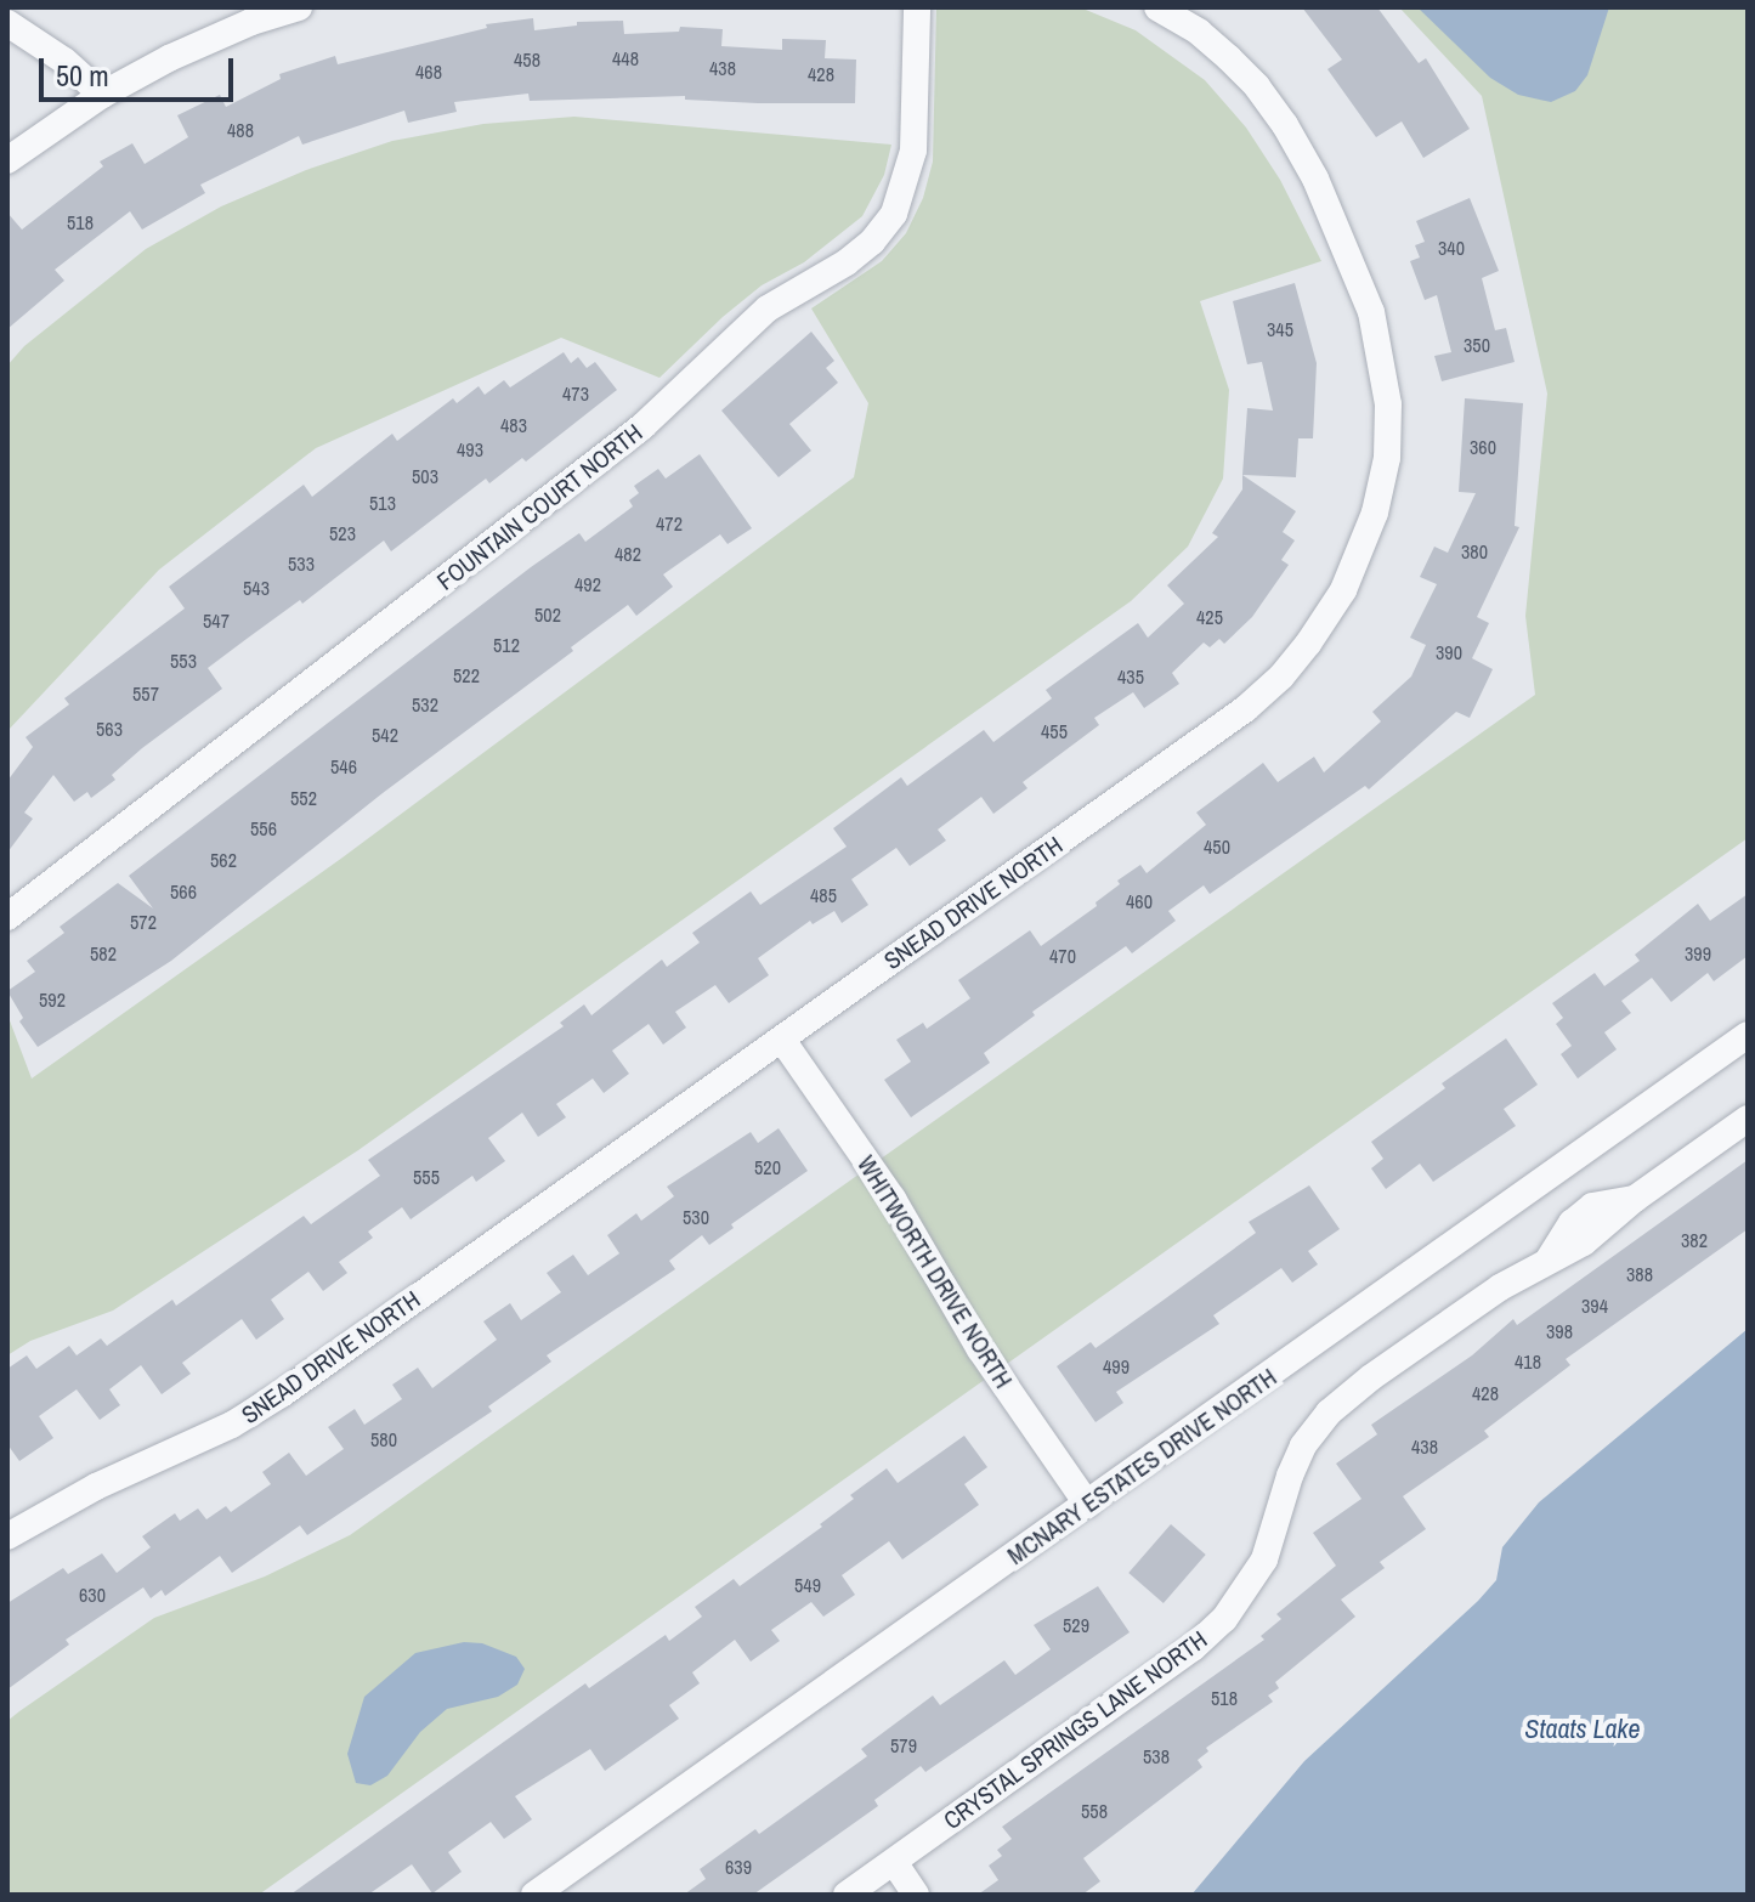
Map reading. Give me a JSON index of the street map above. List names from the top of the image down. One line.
{"streets":{"street":["FOUNTAIN COURT NORTH","SNEAD DRIVE NORTH","WHITWORTH DRIVE NORTH","MCNARY ESTATES DRIVE NORTH","CRYSTAL SPRINGS LANE NORTH"]},"crossings":[["SNEAD DRIVE NORTH","WHITWORTH DRIVE NORTH"],["WHITWORTH DRIVE NORTH","MCNARY ESTATES DRIVE NORTH"]],"water":["Staats Lake"],"house_numbers":["448","458","438","468","428","488","518","340","345","350","473","483","360","493","503","513","472","523","380","482","533","492","543","502","425","547","512","390","553","522","435","557","532","563","455","542","546","552","556","450","562","566","485","460","572","582","399","470","592","520","555","530","382","388","394","398","418","499","428","580","438","549","630","529","518","579","538","558","639"],"scale_bar":"50 m"}
